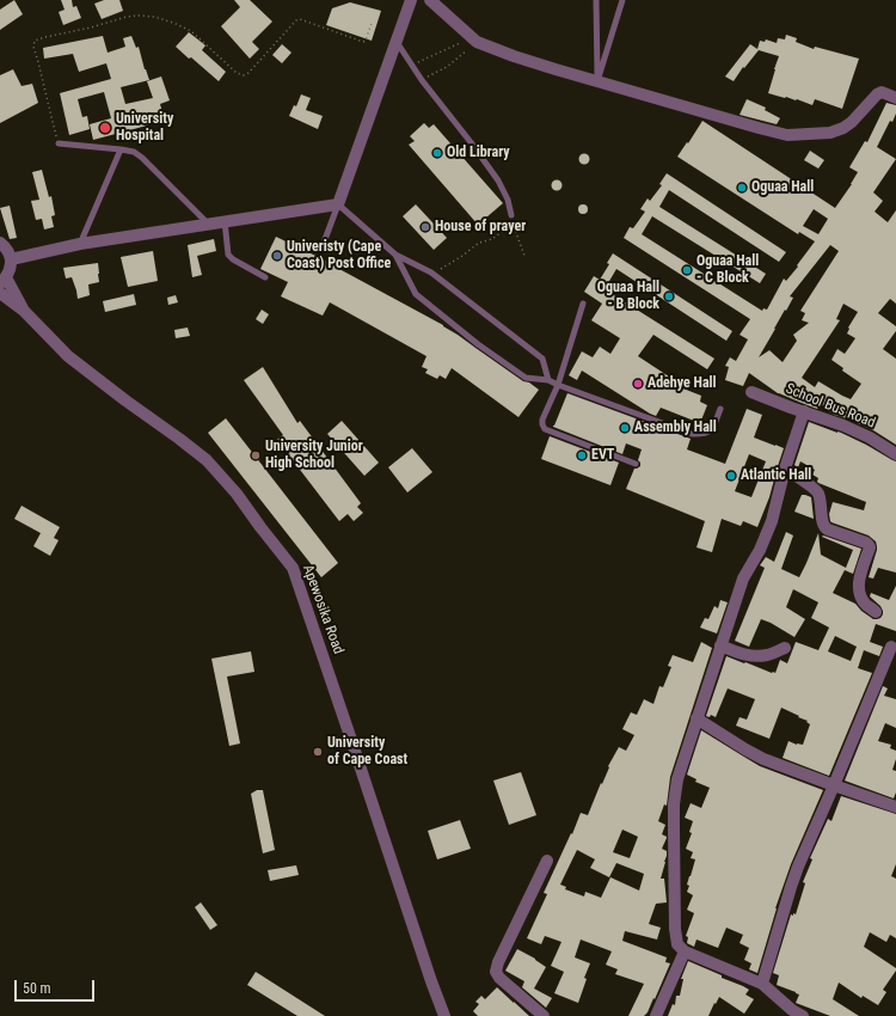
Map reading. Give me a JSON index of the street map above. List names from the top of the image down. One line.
{"streets":{"street":["School Bus Road","Apewosika Road"]},"places":["University Hospital","Old Library","Oguaa Hall","House of prayer","Univeristy (Cape Coast) Post Office","Oguaa Hall - C Block","Oguaa Hall - B Block","Adehye Hall","Assembly Hall","University Junior High School","EVT","Atlantic Hall","University of Cape Coast"],"scale_bar":"50 m"}
